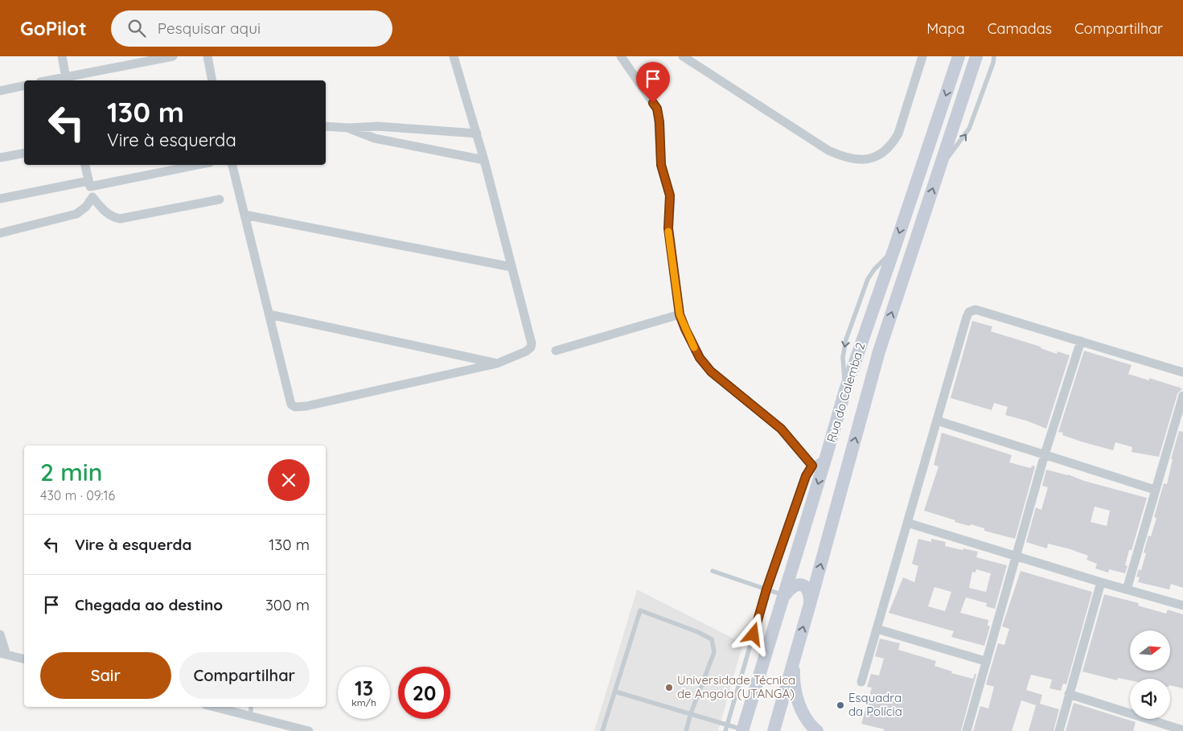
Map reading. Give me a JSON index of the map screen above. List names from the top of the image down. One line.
{"streets":{"main road":["Rua do Calemba 2"]},"places":["Universidade Técnica de Angola (UTANGA)","Esquadra da Polícia"],"north":"right","page":{"header":"GoPilot","search":"Pesquisar aqui","nav":["Mapa","Camadas","Compartilhar"],"turn":["130 m","Vire à esquerda"],"heading":["2 min","430 m · 09:16"],"list":[{"name":"Vire à esquerda","value":"130 m"},{"name":"Chegada ao destino","value":"300 m"}],"buttons":["Sair","Compartilhar"],"speed":"13 km/h","limit":"20"}}
